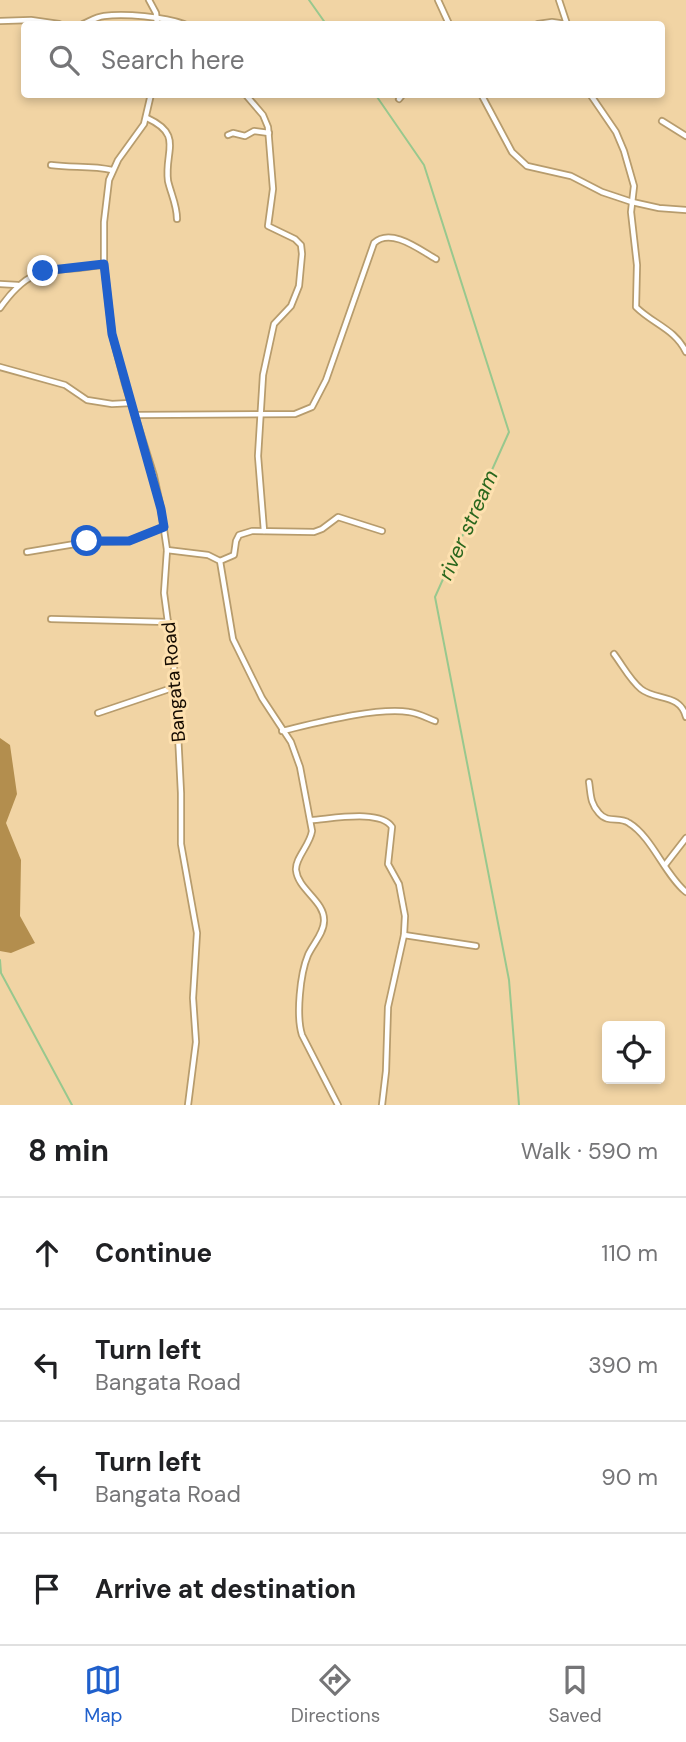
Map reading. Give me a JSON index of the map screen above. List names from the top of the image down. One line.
{"streets":{"street":["Bangata Road"]},"water":["river stream"],"page":{"search":"Search here","heading":["8 min","Walk · 590 m"],"list":[["Continue","110 m"],["Turn left","Bangata Road","390 m"],["Turn left","Bangata Road","90 m"],"Arrive at destination"],"nav":["Map","Directions","Saved"]}}
